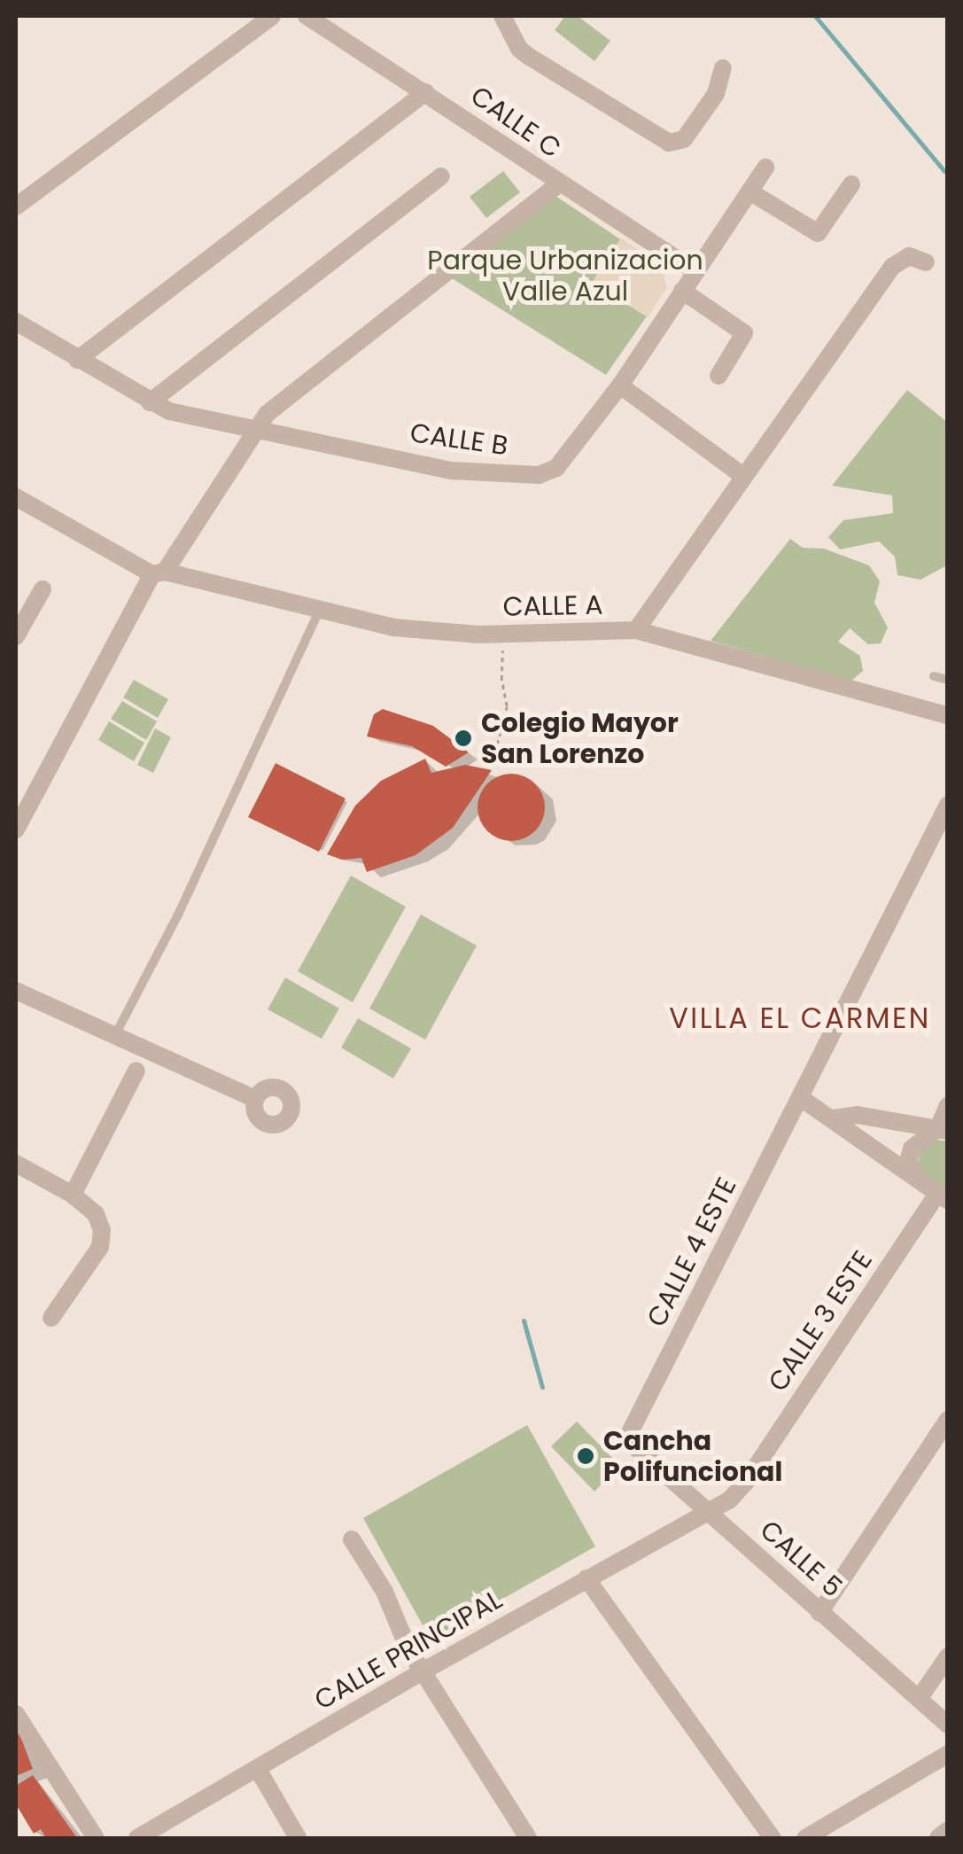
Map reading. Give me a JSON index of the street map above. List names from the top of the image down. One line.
{"streets":{"street":["CALLE C","CALLE B","CALLE A","CALLE 4 ESTE","CALLE 3 ESTE","CALLE 5","CALLE PRINCIPAL"]},"crossings":[["CALLE C","CALLE B"],["CALLE 4 ESTE","CALLE 5"],["CALLE 3 ESTE","CALLE 5"],["CALLE 3 ESTE","CALLE PRINCIPAL"],["CALLE 5","CALLE PRINCIPAL"]],"districts":["VILLA EL CARMEN"],"parks":["Parque Urbanizacion Valle Azul"],"places":["Colegio Mayor San Lorenzo","Cancha Polifuncional"]}
